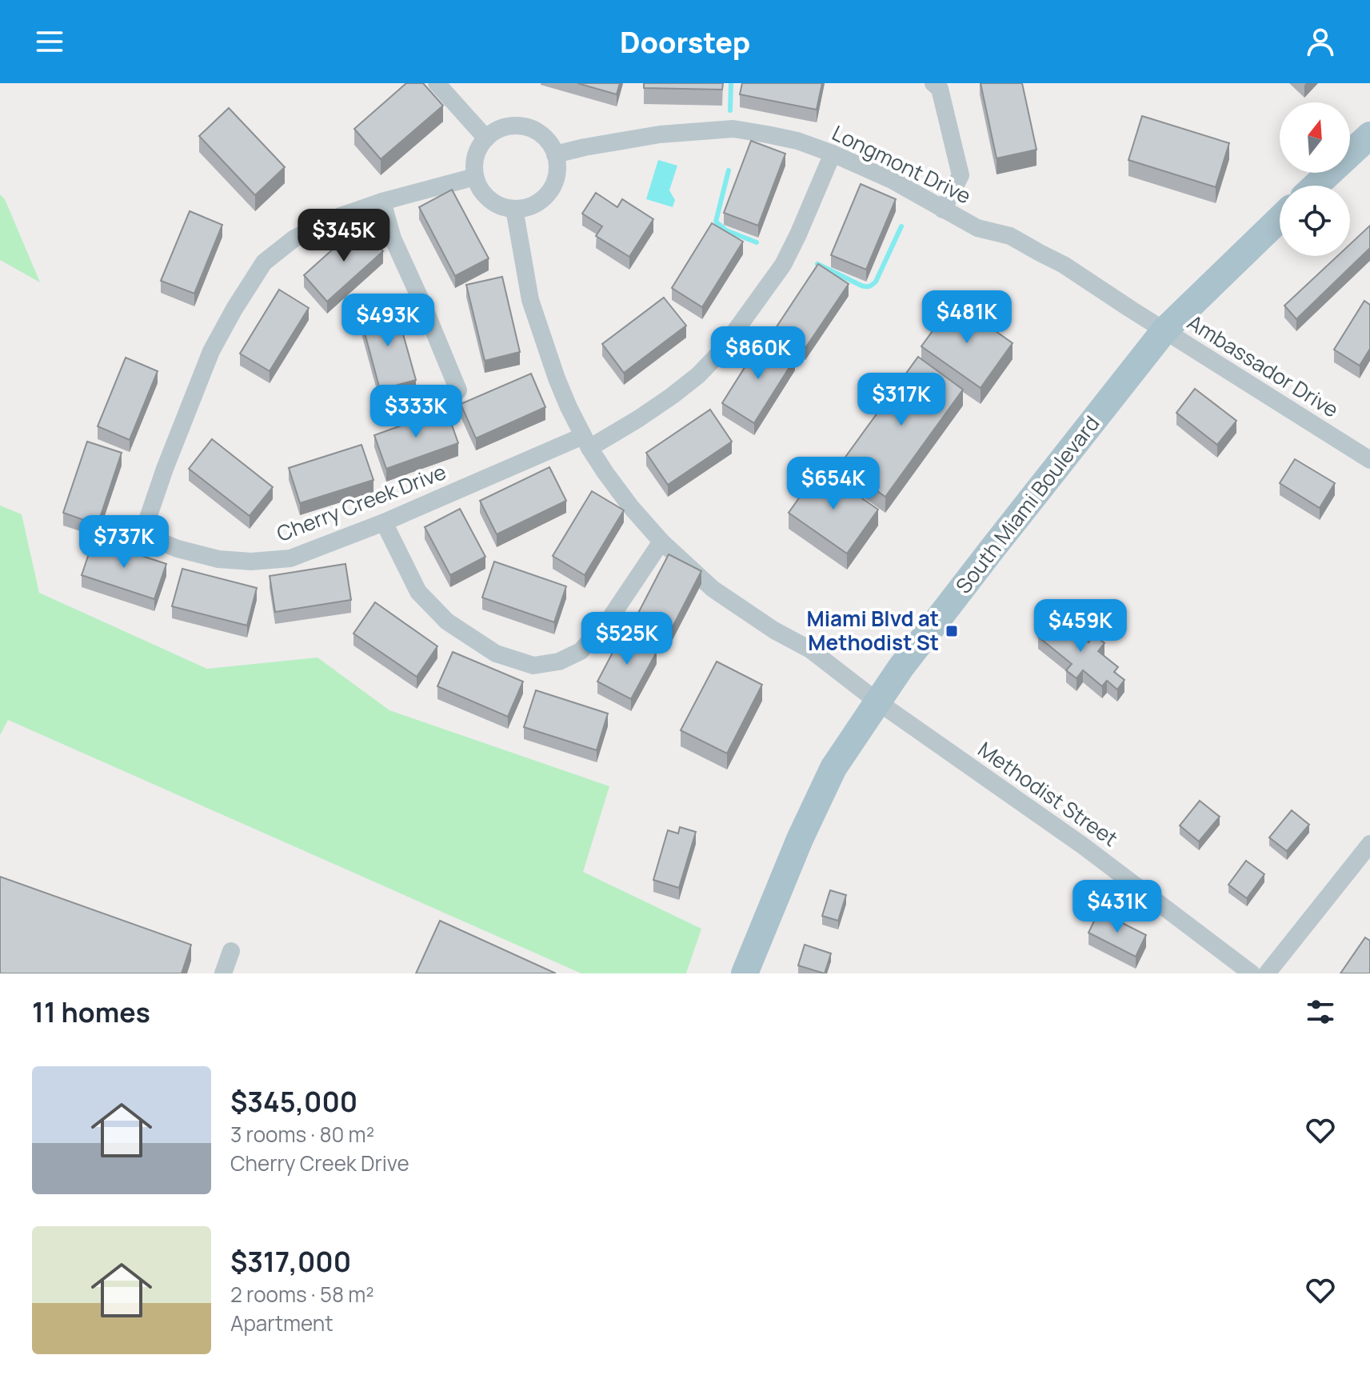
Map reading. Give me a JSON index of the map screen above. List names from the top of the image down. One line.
{"streets":{"main road":["South Miami Boulevard"],"street":["Longmont Drive","Ambassador Drive","Cherry Creek Drive","Methodist Street"]},"crossings":[["Longmont Drive","Ambassador Drive"],["Longmont Drive","Cherry Creek Drive"],["Longmont Drive","South Miami Boulevard"],["Longmont Drive","Methodist Street"],["Ambassador Drive","South Miami Boulevard"],["Cherry Creek Drive","Methodist Street"],["South Miami Boulevard","Methodist Street"]],"places":{"transit":["Miami Blvd at Methodist St"]},"north":"top","page":{"header":"Doorstep","price":["$345K","$481K","$493K","$860K","$317K","$333K","$654K","$737K","$459K","$525K","$431K"],"heading":"11 homes","list":[{"name":"$345,000","note":"3 rooms · 80 m² · Cherry Creek Drive"},{"name":"$317,000","note":"2 rooms · 58 m² · Apartment"}]}}
